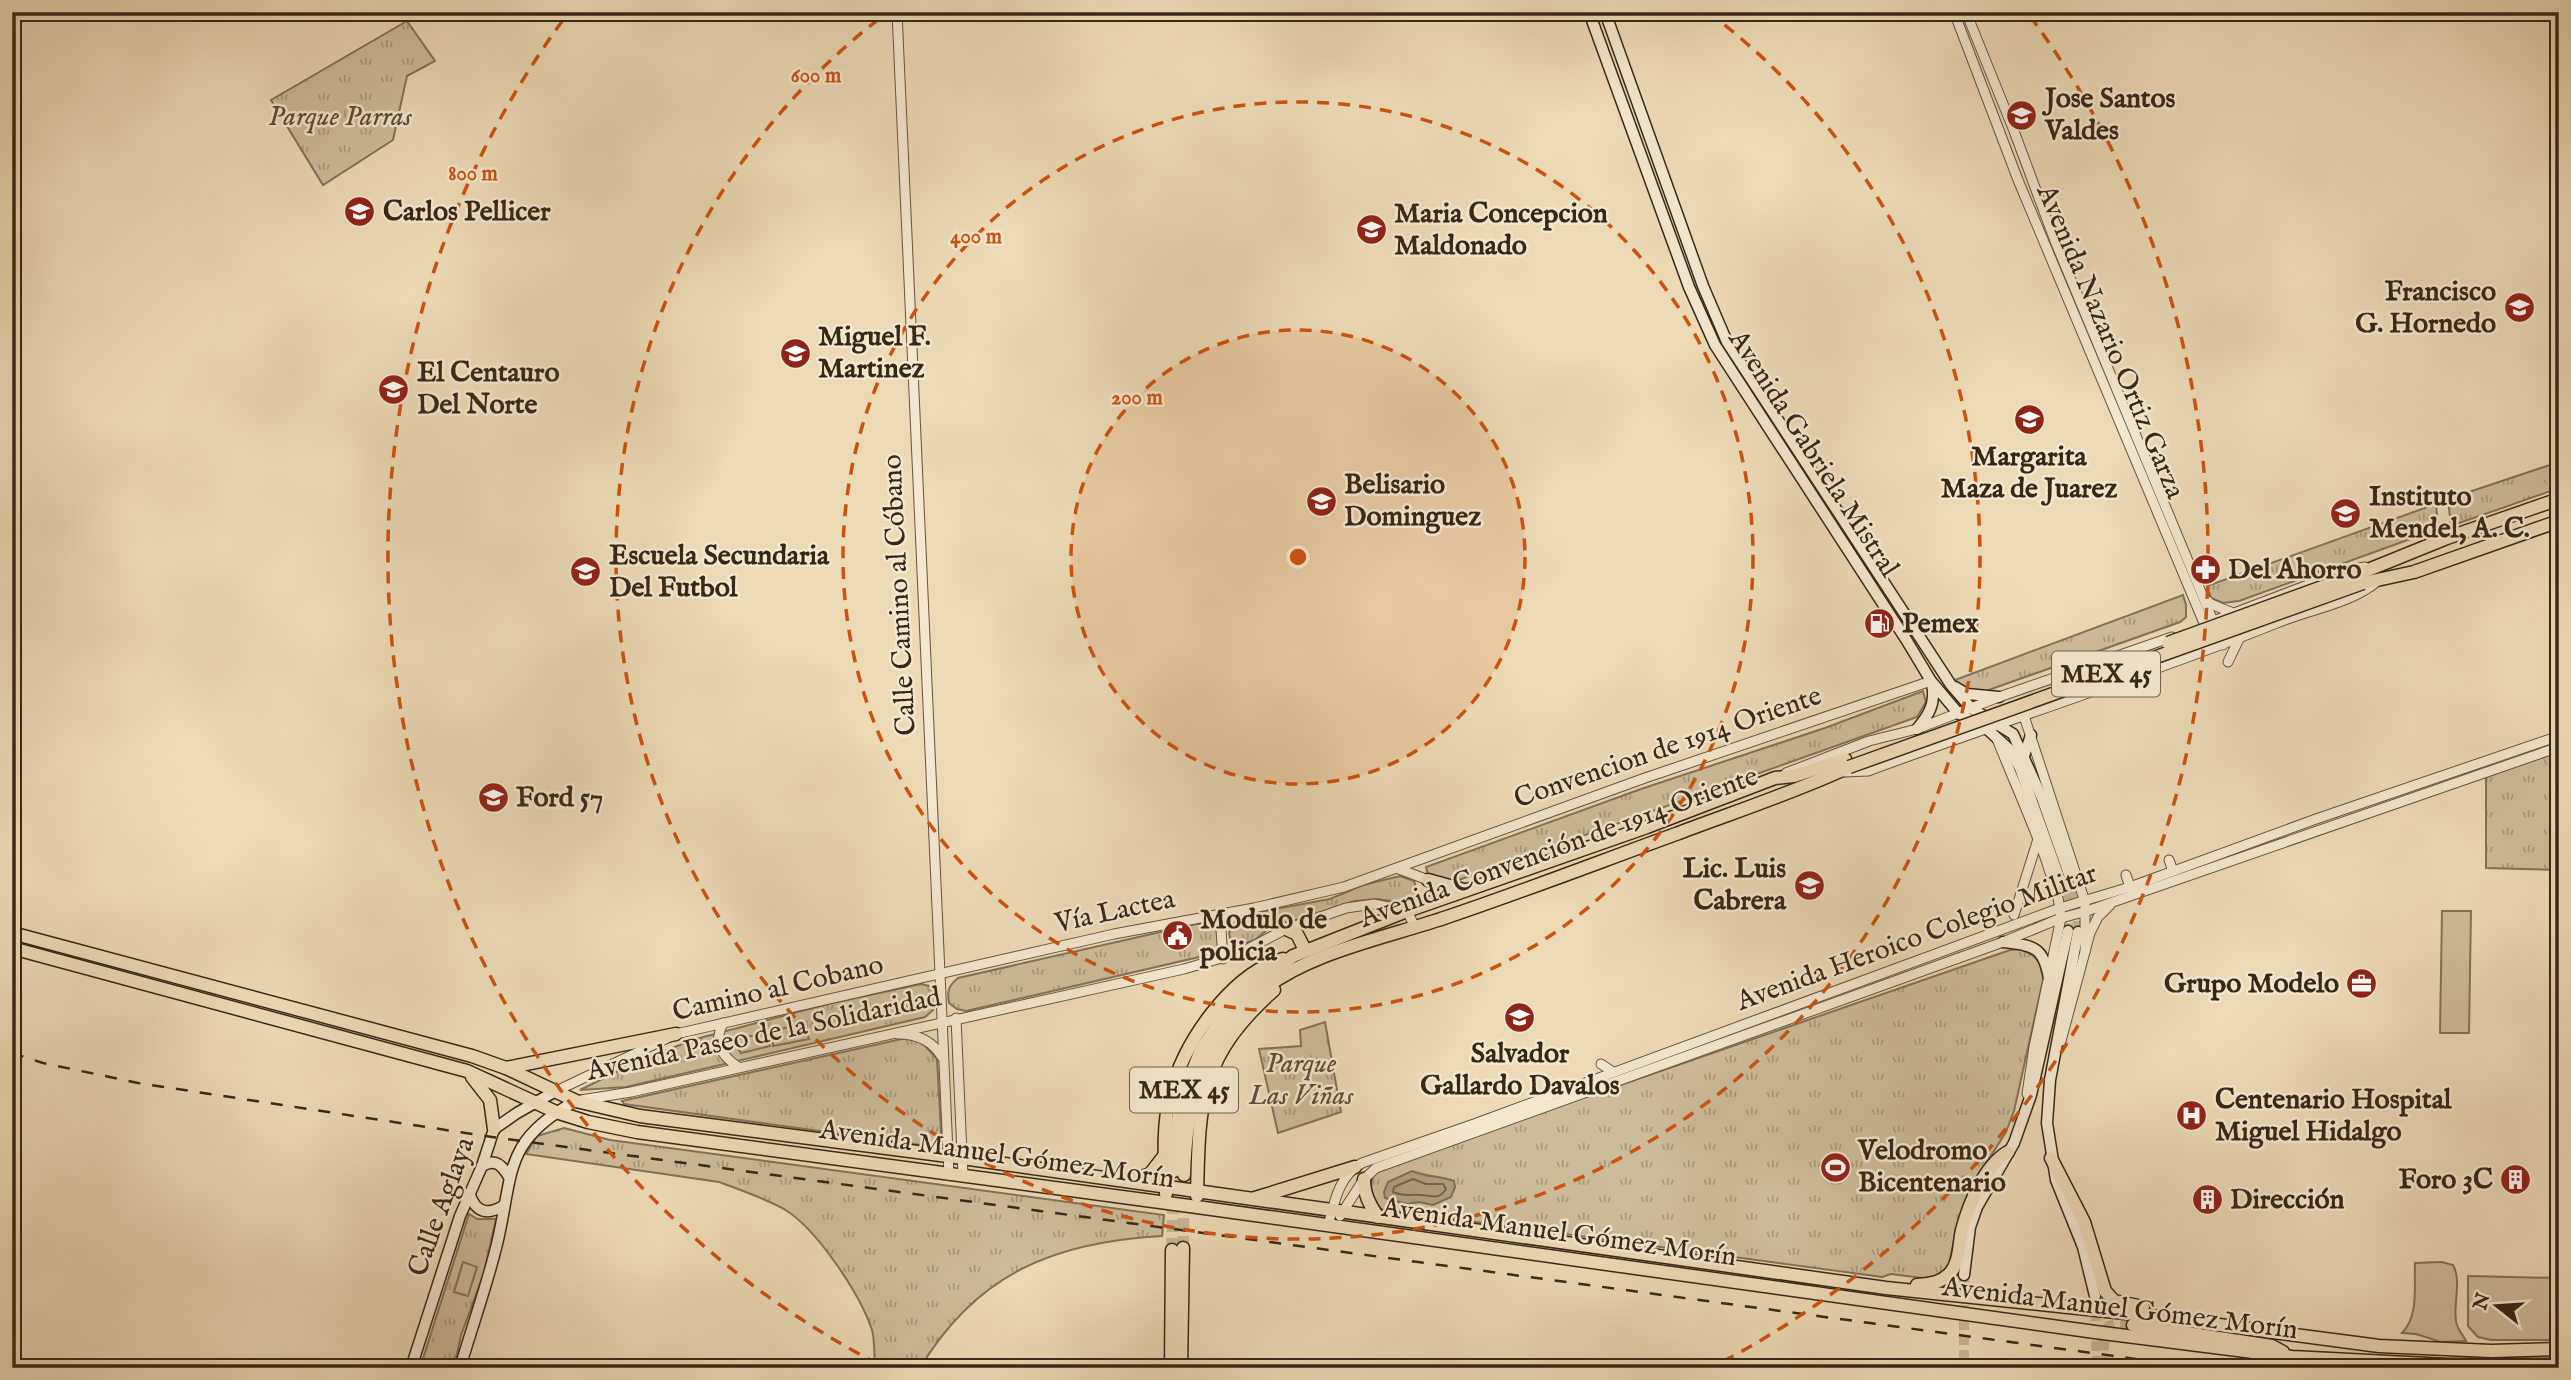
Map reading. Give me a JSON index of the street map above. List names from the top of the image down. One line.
{"streets":{"main road":["Avenida Gabriela Mistral","MEX 45","Avenida Convención de 1914 Oriente","Avenida Paseo de la Solidaridad","Avenida Manuel Gómez Morín","Calle Aglaya"],"street":["Avenida Nazario Ortiz Garza","Calle Camino al Cóbano","Convencion de 1914 Oriente","Vía Lactea","Avenida Heroico Colegio Militar","Camino al Cobano"]},"crossings":[["Avenida Nazario Ortiz Garza","Avenida Convención de 1914 Oriente"],["Avenida Gabriela Mistral","Convencion de 1914 Oriente"],["Avenida Gabriela Mistral","Avenida Convención de 1914 Oriente"],["Calle Camino al Cóbano","Vía Lactea"],["Calle Camino al Cóbano","Camino al Cobano"],["Calle Camino al Cóbano","Avenida Paseo de la Solidaridad"],["Calle Camino al Cóbano","Avenida Manuel Gómez Morín"],["Convencion de 1914 Oriente","Vía Lactea"],["Avenida Convención de 1914 Oriente","Avenida Paseo de la Solidaridad"],["Vía Lactea","Camino al Cobano"],["Avenida Heroico Colegio Militar","Avenida Manuel Gómez Morín"],["Camino al Cobano","Avenida Paseo de la Solidaridad"],["Camino al Cobano","Calle Aglaya"],["Avenida Paseo de la Solidaridad","Avenida Manuel Gómez Morín"],["Avenida Paseo de la Solidaridad","Calle Aglaya"],["Avenida Manuel Gómez Morín","Calle Aglaya"]],"parks":["Parque Parras","Parque Las Viñas"],"places":{"school or university":["Jose Santos Valdes","Carlos Pellicer","Maria Concepcion Maldonado","Francisco G. Hornedo","Miguel F. Martinez","El Centauro Del Norte","Margarita Maza de Juarez","Belisario Dominguez","Instituto Mendel, A. C.","Escuela Secundaria Del Futbol","Ford 57","Lic. Luis Cabrera","Salvador Gallardo Davalos"],"pharmacy":["Del Ahorro"],"fuel station":["Pemex"],"public building":["Modulo de policia"],"office":["Grupo Modelo"],"hospital":["Centenario Hospital Miguel Hidalgo"],"sports":["Velodromo Bicentenario"],"building":["Foro 3C","Dirección"]},"north":"left","rings":["600 m","800 m","400 m","200 m"]}
